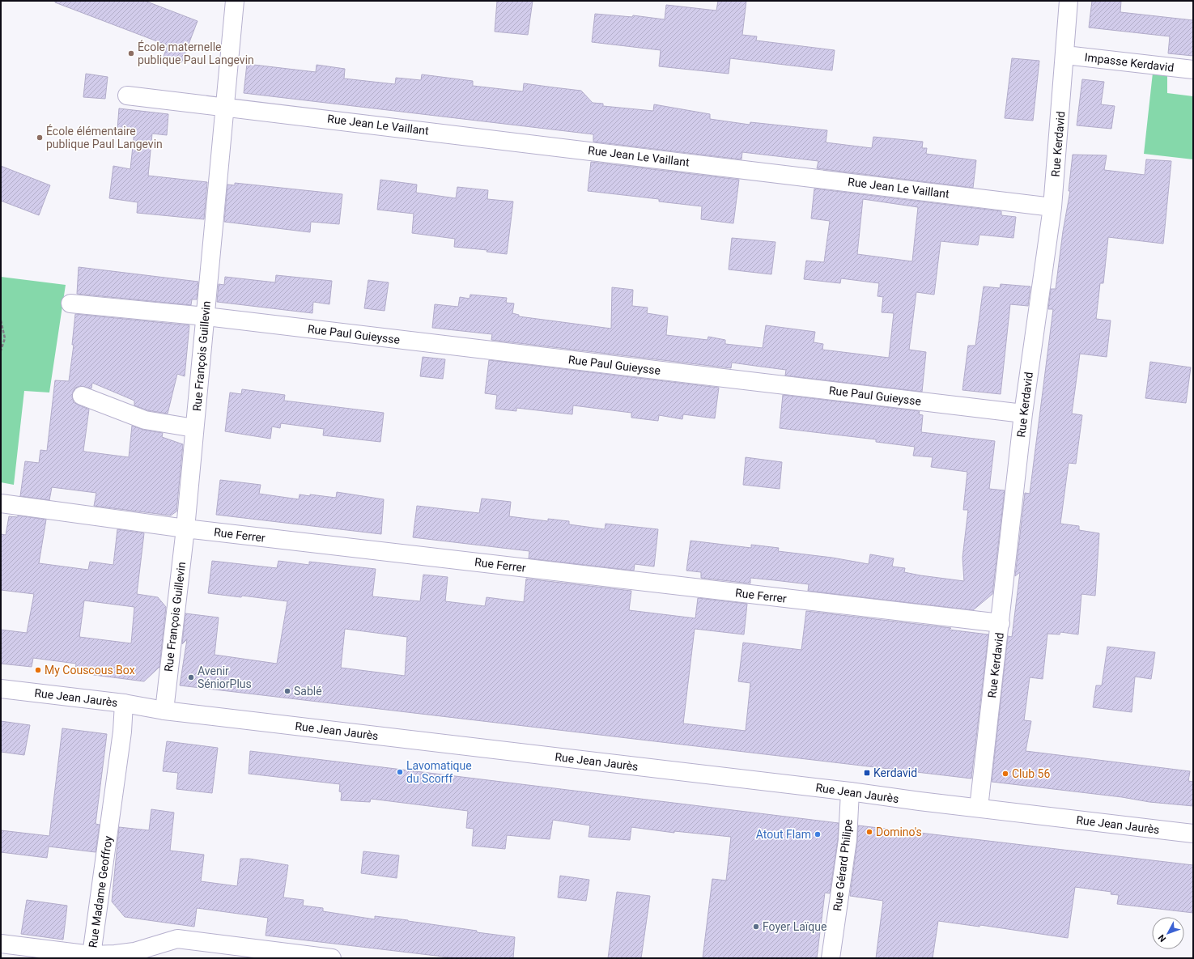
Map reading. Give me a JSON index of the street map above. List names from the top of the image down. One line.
{"streets":{"street":["Impasse Kerdavid","Rue Jean Le Vaillant","Rue Kerdavid","Rue Paul Guieysse","Rue François Guillevin","Rue Ferrer","Rue Jean Jaurès","Rue Gérard Philipe","Rue Madame Geoffroy"]},"crossings":[["Impasse Kerdavid","Rue Kerdavid"],["Rue Jean Le Vaillant","Rue Kerdavid"],["Rue Jean Le Vaillant","Rue François Guillevin"],["Rue Kerdavid","Rue Paul Guieysse"],["Rue Kerdavid","Rue Ferrer"],["Rue Kerdavid","Rue Jean Jaurès"],["Rue Paul Guieysse","Rue François Guillevin"],["Rue François Guillevin","Rue Ferrer"],["Rue François Guillevin","Rue Jean Jaurès"],["Rue Jean Jaurès","Rue Gérard Philipe"],["Rue Jean Jaurès","Rue Madame Geoffroy"]],"places":{"other":["École maternelle publique Paul Langevin","École élémentaire publique Paul Langevin","My Couscous Box","Avenir SéniorPlus","Sablé","Lavomatique du Scorff","Club 56","Domino's","Atout Flam","Foyer Laïque"],"transit":["Kerdavid"]},"north":"bottom left"}
